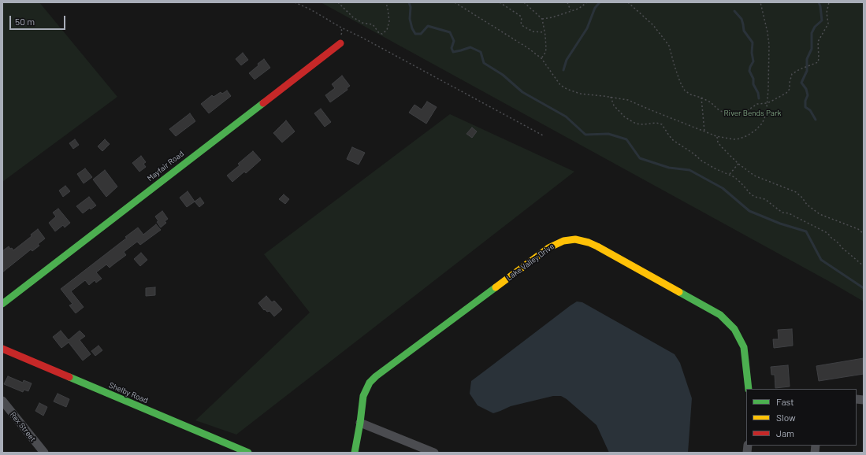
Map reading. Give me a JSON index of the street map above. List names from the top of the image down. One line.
{"streets":{"street":["Mayfair Road","Lake Valley Drive","Shelby Road","Rex Street"]},"parks":["River Bends Park"],"legend":["Fast","Slow","Jam"],"scale_bar":"50 m"}
